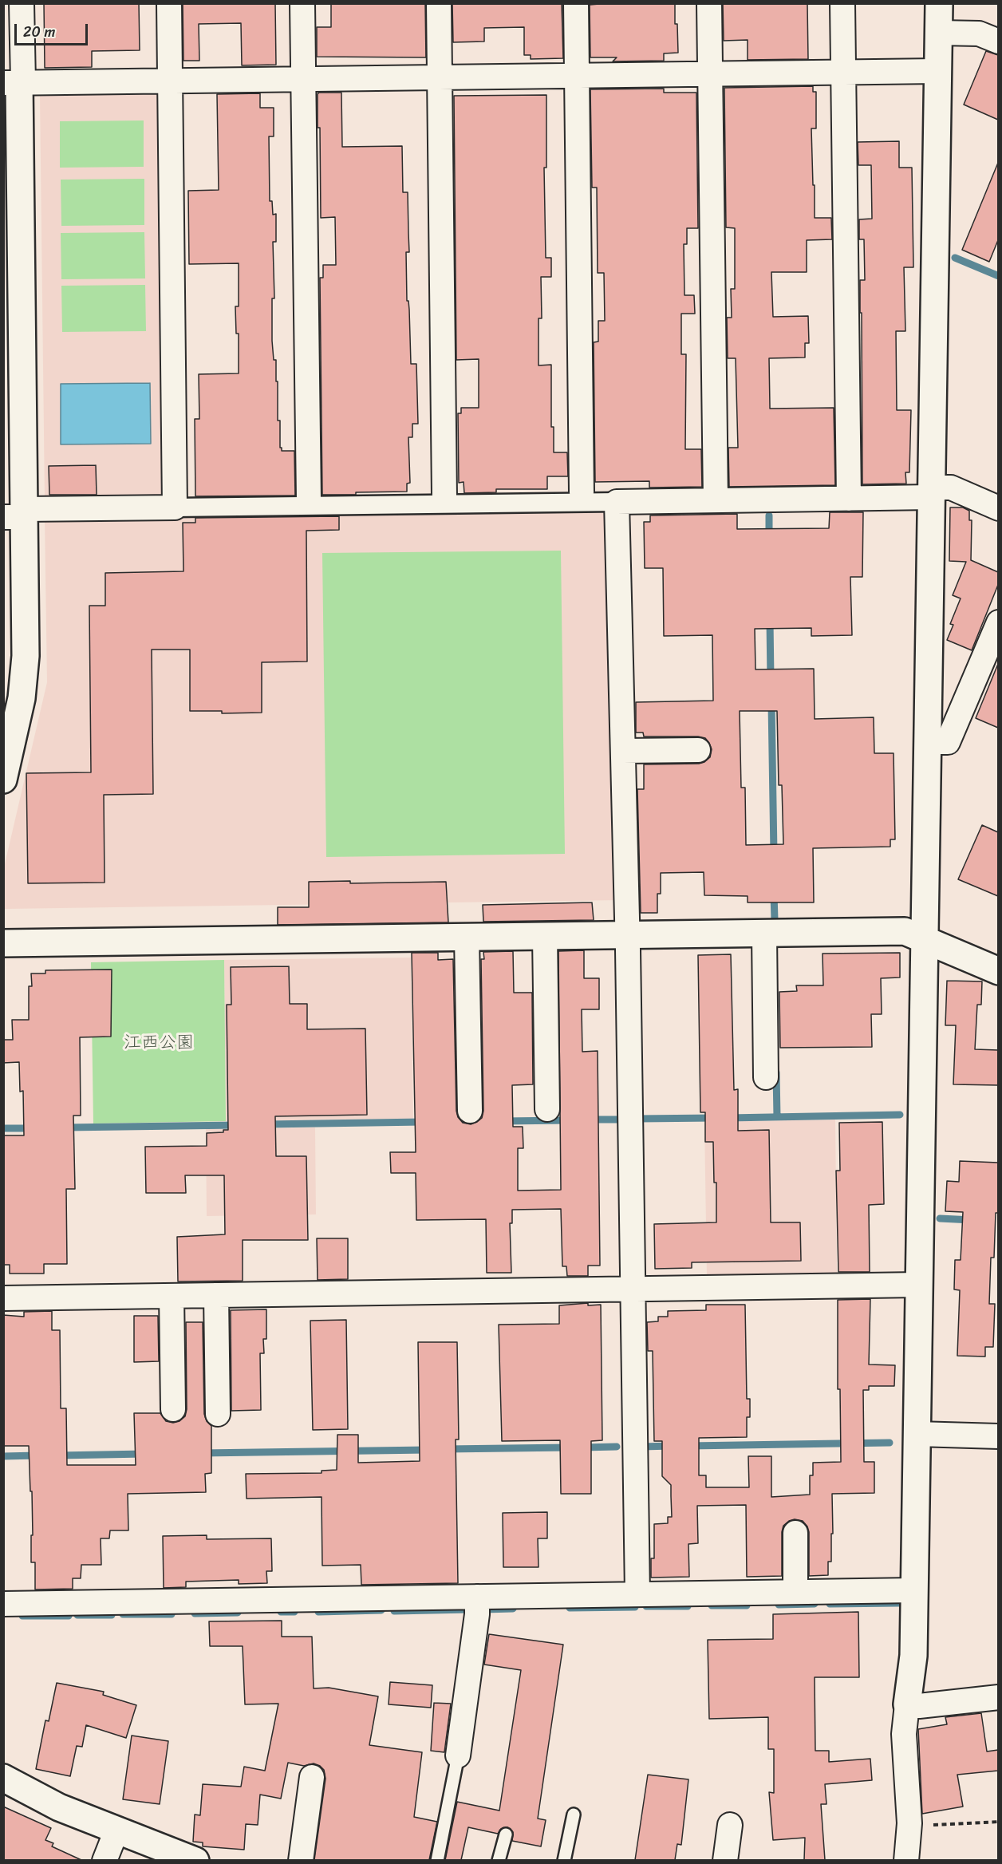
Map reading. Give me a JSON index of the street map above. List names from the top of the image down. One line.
{"parks":["江西公園"],"scale_bar":"20 m"}
